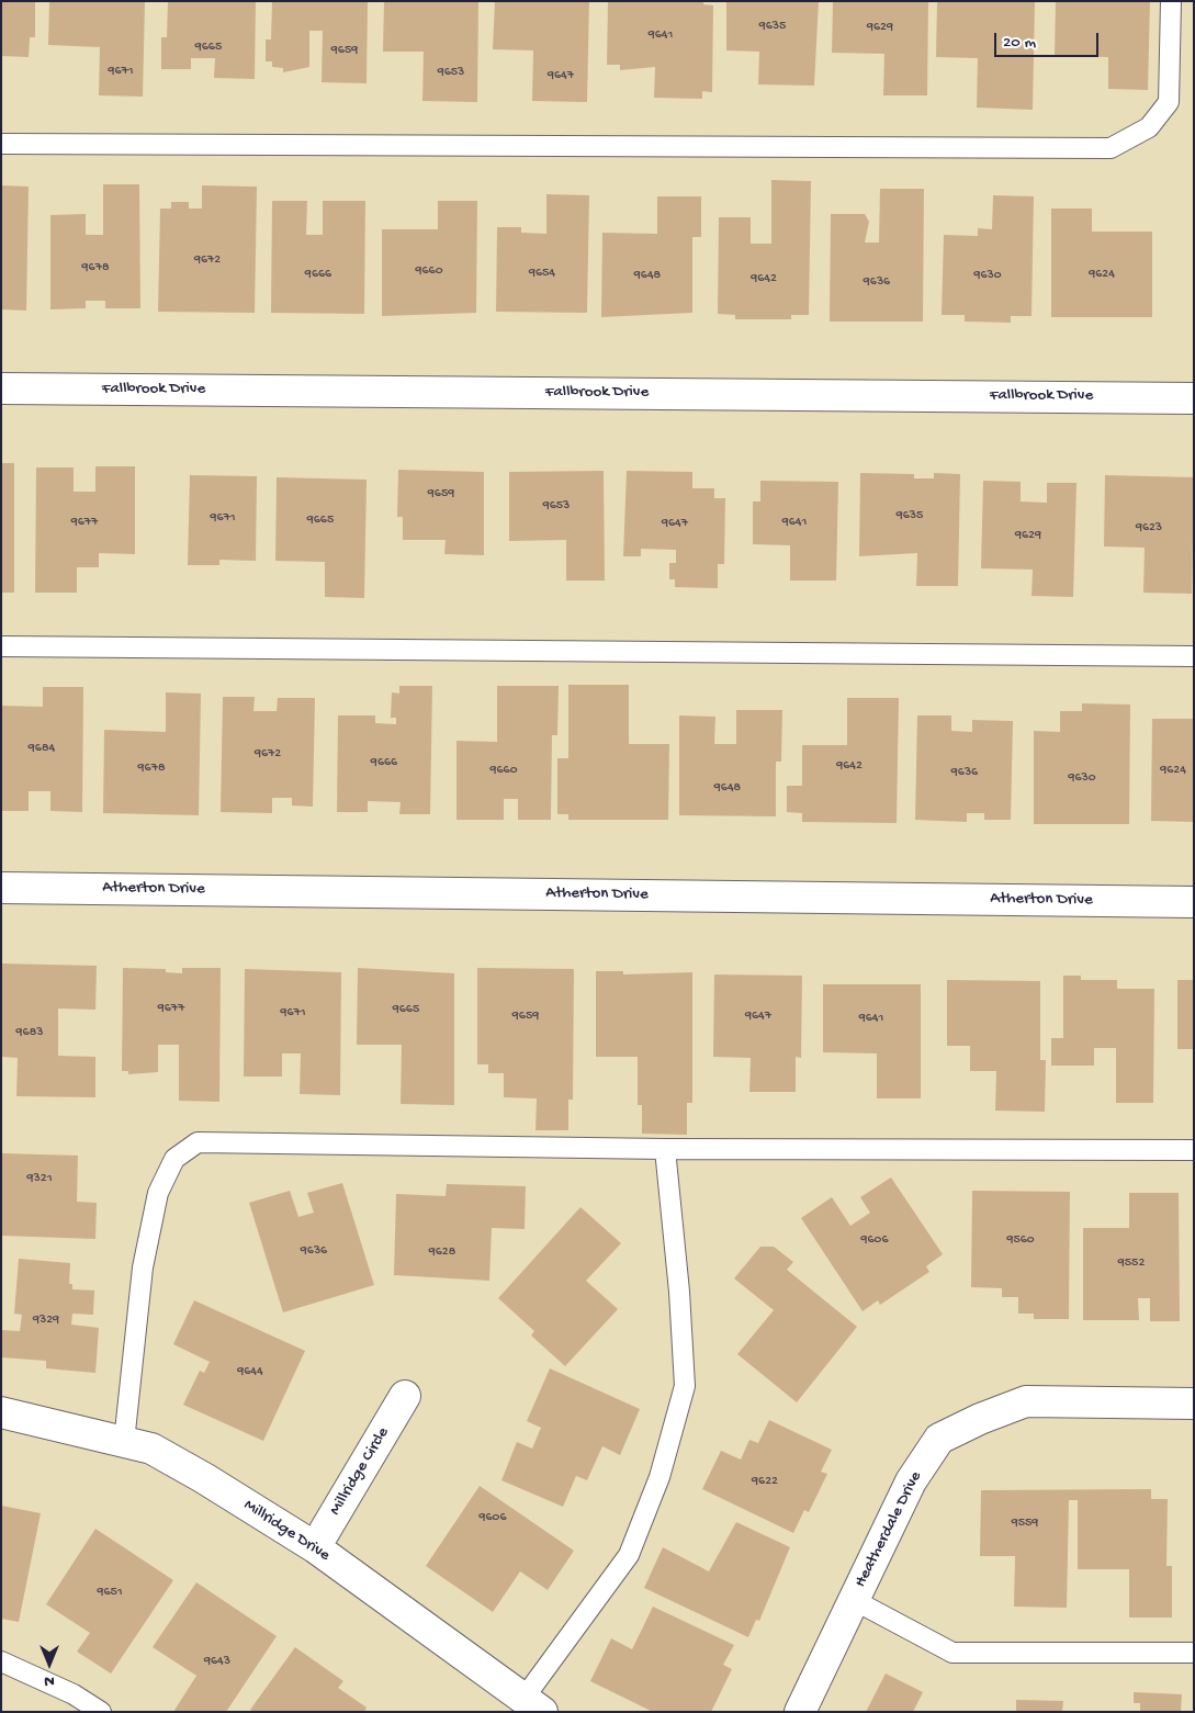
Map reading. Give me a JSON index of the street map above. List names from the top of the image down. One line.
{"streets":{"street":["Fallbrook Drive","Atherton Drive","Millridge Circle","Heatherdale Drive","Millridge Drive"]},"crossings":[["Millridge Circle","Millridge Drive"]],"house_numbers":["9635","9629","9641","9665","9659","9671","9653","9647","9672","9678","9660","9654","9666","9624","9648","9630","9642","9636","9659","9653","9635","9671","9665","9677","9641","9647","9623","9629","9684","9672","9666","9642","9678","9660","9624","9636","9630","9648","9677","9665","9671","9659","9647","9641","9683","9321","9606","9560","9636","9628","9552","9329","9644","9622","9606","9559","9651","9643"],"scale_bar":"20 m","north":"bottom"}
